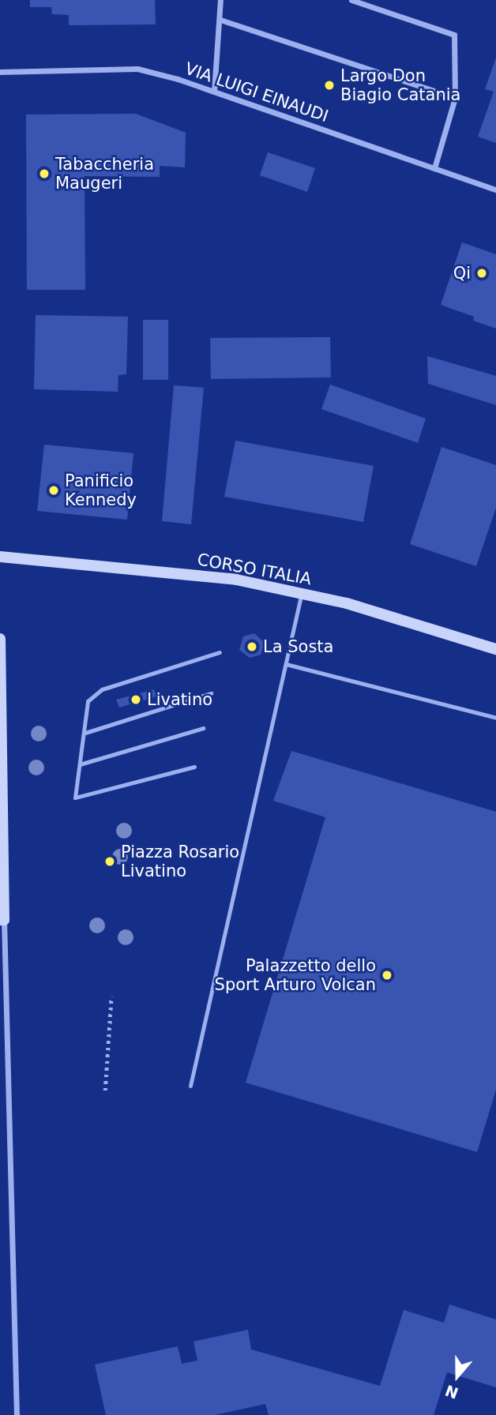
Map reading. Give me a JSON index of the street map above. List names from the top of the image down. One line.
{"streets":{"street":["VIA LUIGI EINAUDI","CORSO ITALIA"]},"places":["Largo Don Biagio Catania","Tabaccheria Maugeri","Qi","Panificio Kennedy","La Sosta","Livatino","Piazza Rosario Livatino","Palazzetto dello Sport Arturo Volcan"],"north":"bottom"}
